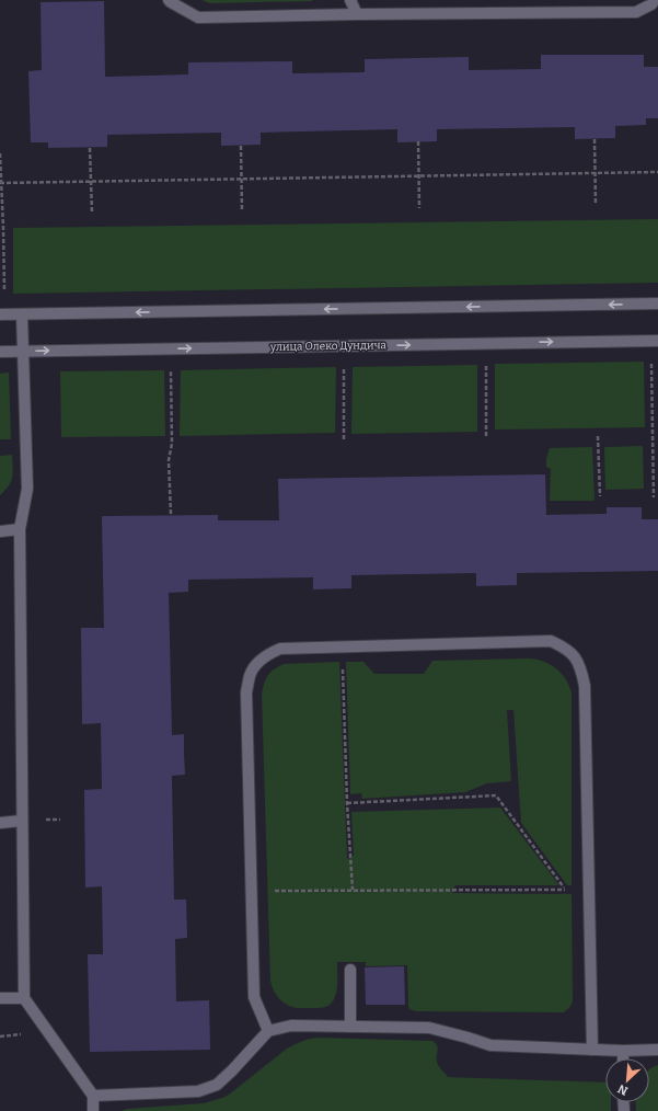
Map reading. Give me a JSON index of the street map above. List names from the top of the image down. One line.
{"streets":{"street":["улица Олеко Дундича"]},"north":"bottom left"}
